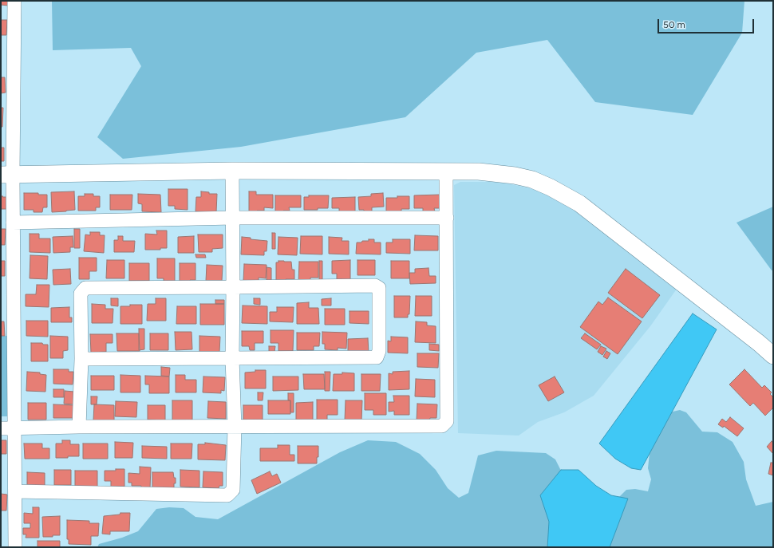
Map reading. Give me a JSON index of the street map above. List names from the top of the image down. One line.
{"scale_bar":"50 m"}
